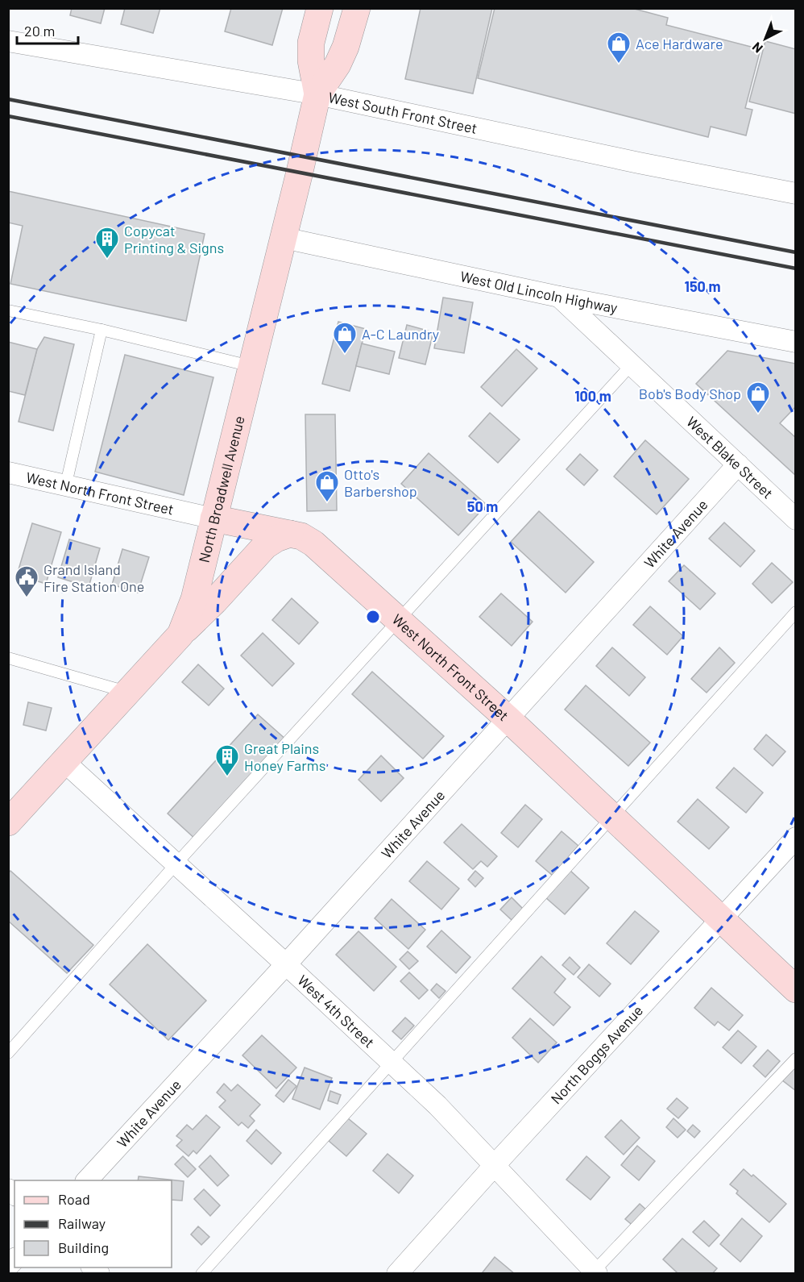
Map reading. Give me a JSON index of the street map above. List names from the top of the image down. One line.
{"streets":{"main road":["North Broadwell Avenue","West North Front Street"],"street":["West South Front Street","West Old Lincoln Highway","West Blake Street","White Avenue","West 4th Street","North Boggs Avenue"]},"crossings":[["West South Front Street","North Broadwell Avenue"],["West Old Lincoln Highway","West Blake Street"],["West Old Lincoln Highway","North Broadwell Avenue"],["West Blake Street","White Avenue"],["North Broadwell Avenue","West North Front Street"],["North Broadwell Avenue","West 4th Street"],["West North Front Street","White Avenue"],["West North Front Street","North Boggs Avenue"],["White Avenue","West 4th Street"],["West 4th Street","North Boggs Avenue"]],"places":{"shop":["Ace Hardware","A-C Laundry","Bob's Body Shop","Otto's Barbershop"],"building":["Copycat Printing & Signs","Great Plains Honey Farms"],"public building":["Grand Island Fire Station One"]},"legend":["Road","Railway","Building"],"scale_bar":"20 m","north":"bottom left","rings":["150 m","100 m","50 m"]}
